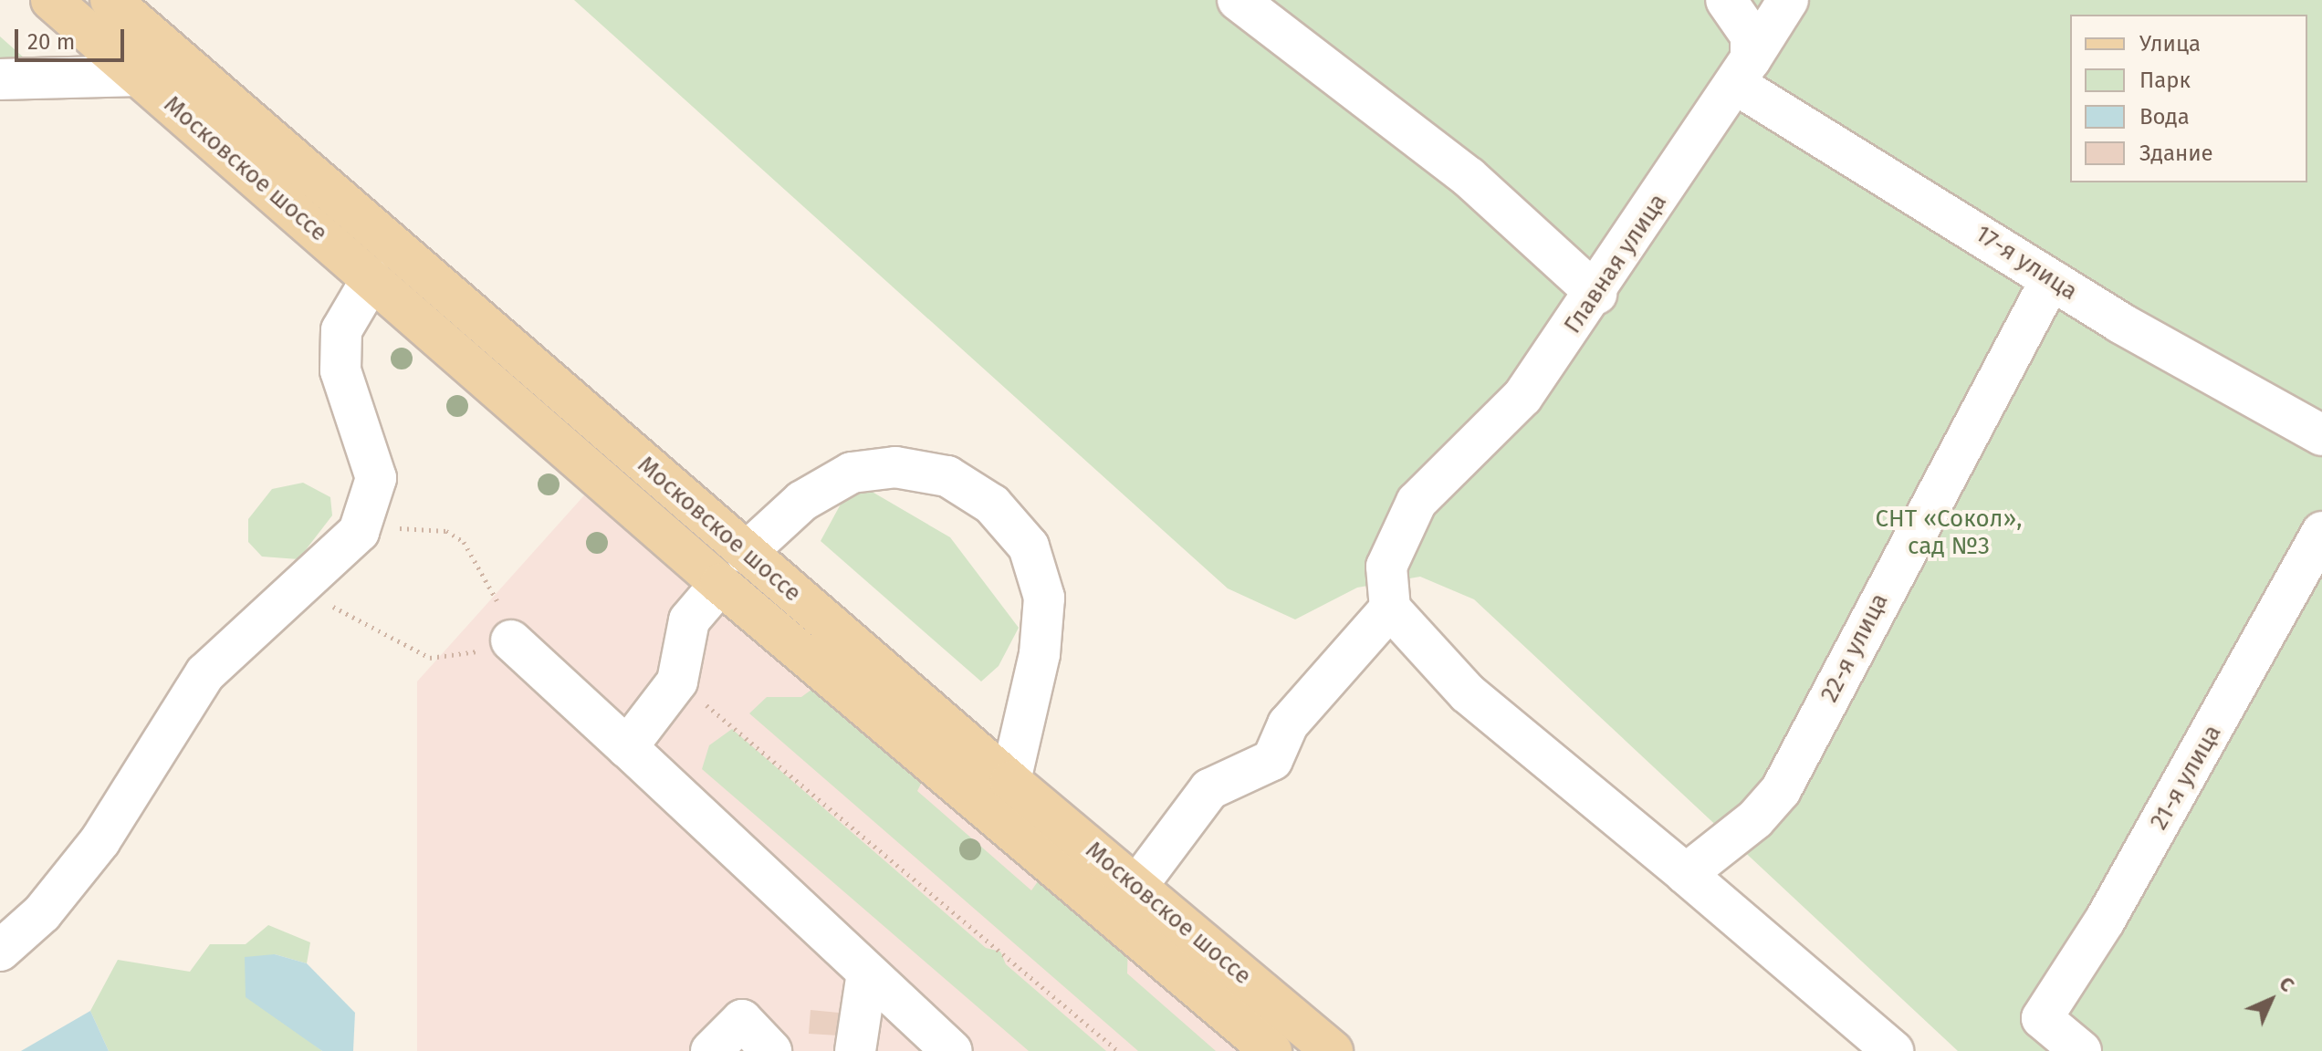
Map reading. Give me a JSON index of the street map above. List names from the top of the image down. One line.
{"streets":{"main road":["Московское шоссе"],"street":["17-я улица","Главная улица","22-я улица","21-я улица"]},"crossings":[["17-я улица","Главная улица"],["17-я улица","22-я улица"]],"parks":["СНТ «Сокол», сад №3"],"legend":["Улица","Парк","Вода","Здание"],"scale_bar":"20 m","north":"top right"}
